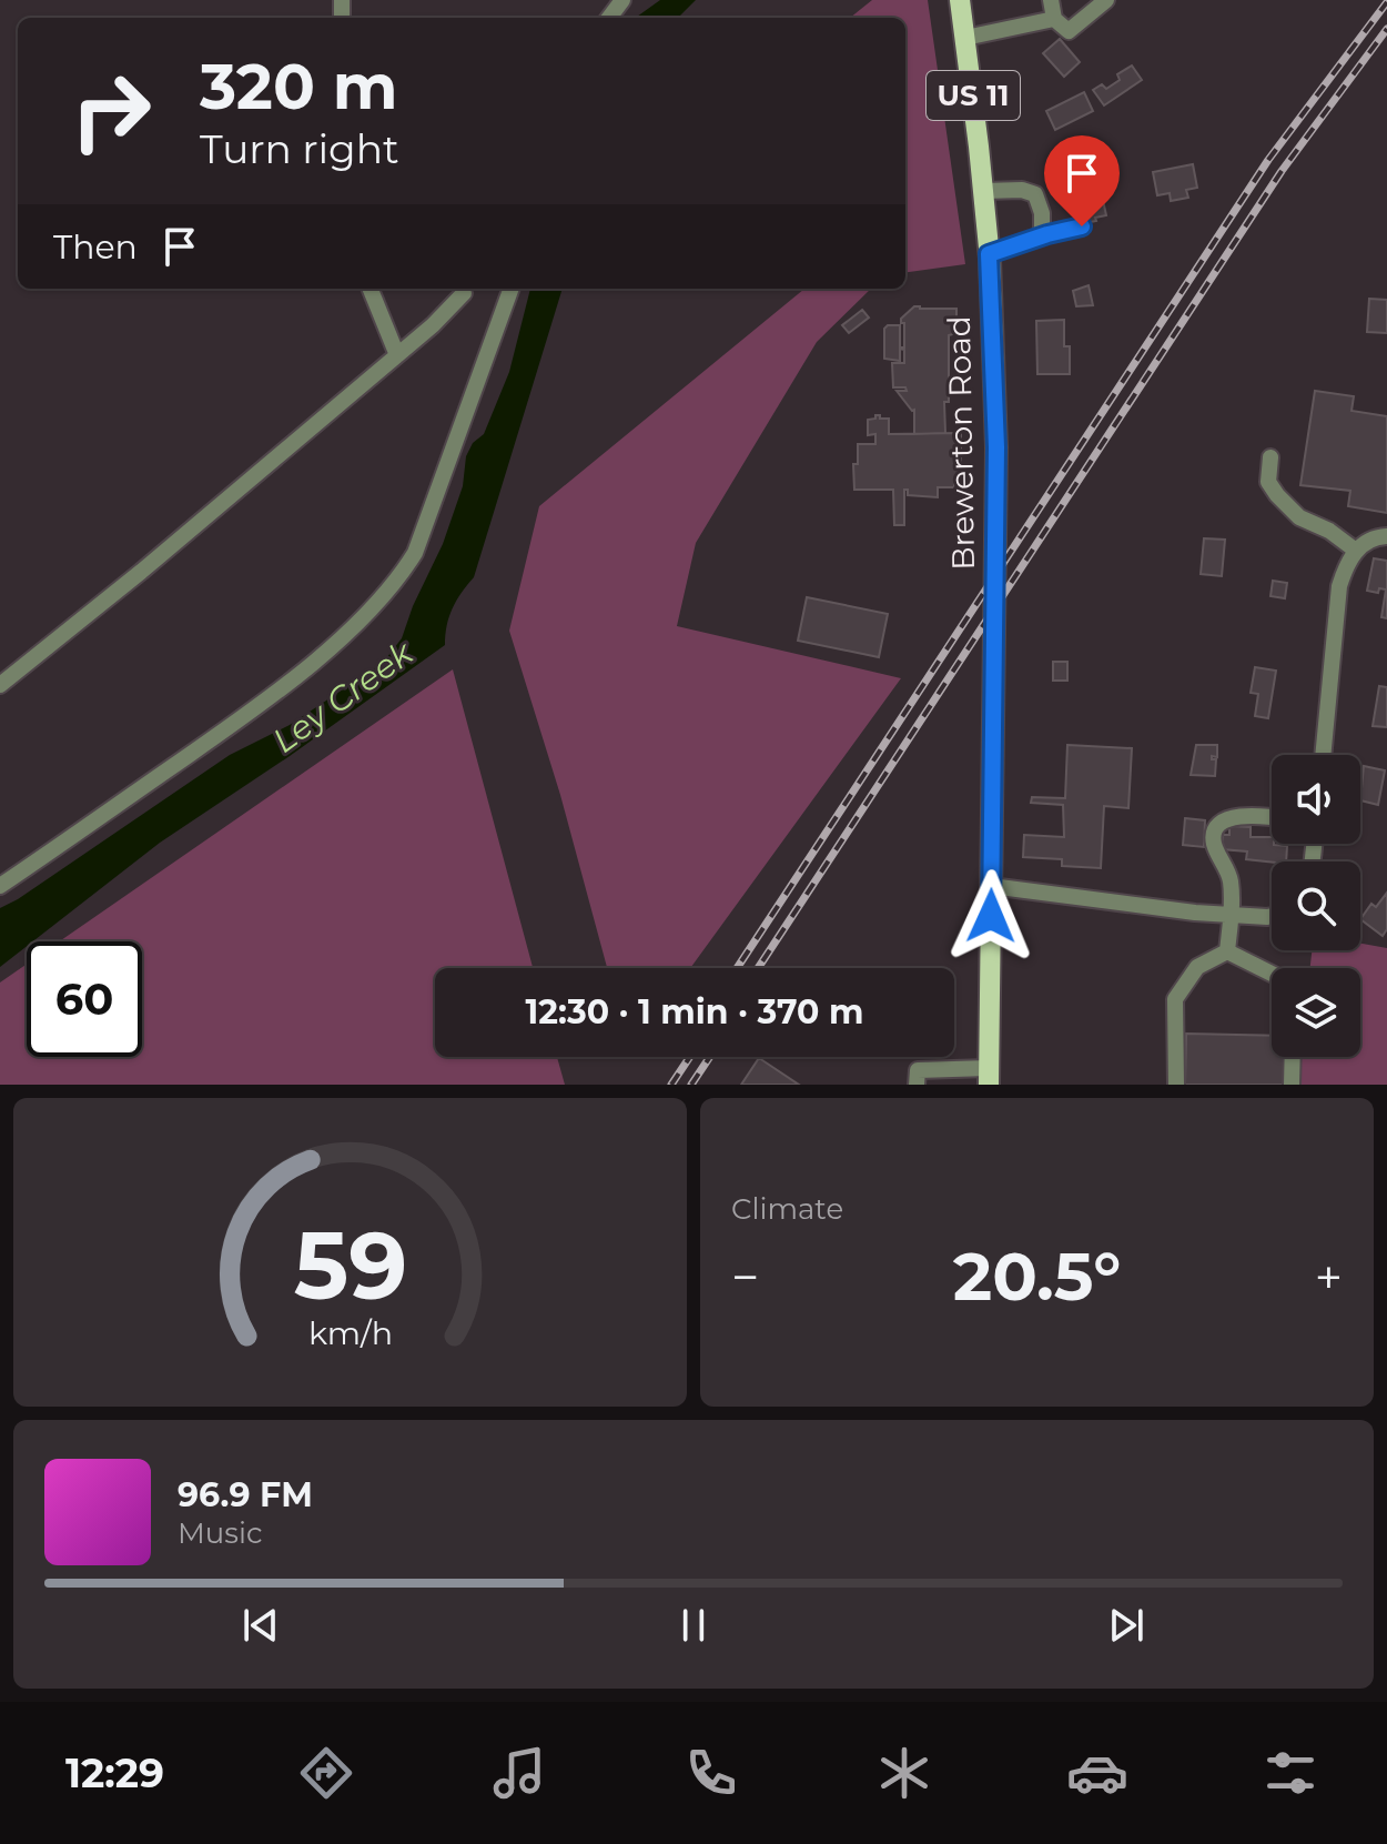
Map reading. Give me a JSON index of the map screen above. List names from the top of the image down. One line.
{"streets":{"main road":["US 11","Brewerton Road"]},"crossings":[["US 11","Brewerton Road"]],"water":["Ley Creek"],"page":{"turn":["320 m","Turn right"],"then":"Then","limit":"60","trip":"12:30 · 1 min · 370 m","tile":"Climate","heat":["−","20.5°","+"],"song":["96.9 FM","Music"],"tabs":"12:29","gauge":["59","km/h"]}}
